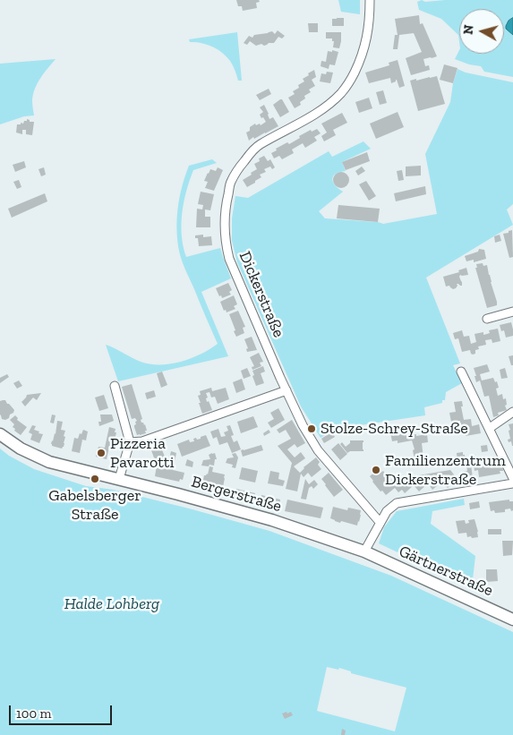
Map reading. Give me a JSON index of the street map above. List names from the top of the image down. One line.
{"streets":{"main road":["Bergerstraße","Gärtnerstraße"],"street":["Dickerstraße"]},"crossings":[["Bergerstraße","Gärtnerstraße"]],"parks":["Halde Lohberg"],"places":["Stolze-Schrey-Straße","Pizzeria Pavarotti","Familienzentrum Dickerstraße","Gabelsberger Straße"],"scale_bar":"100 m","north":"left"}
